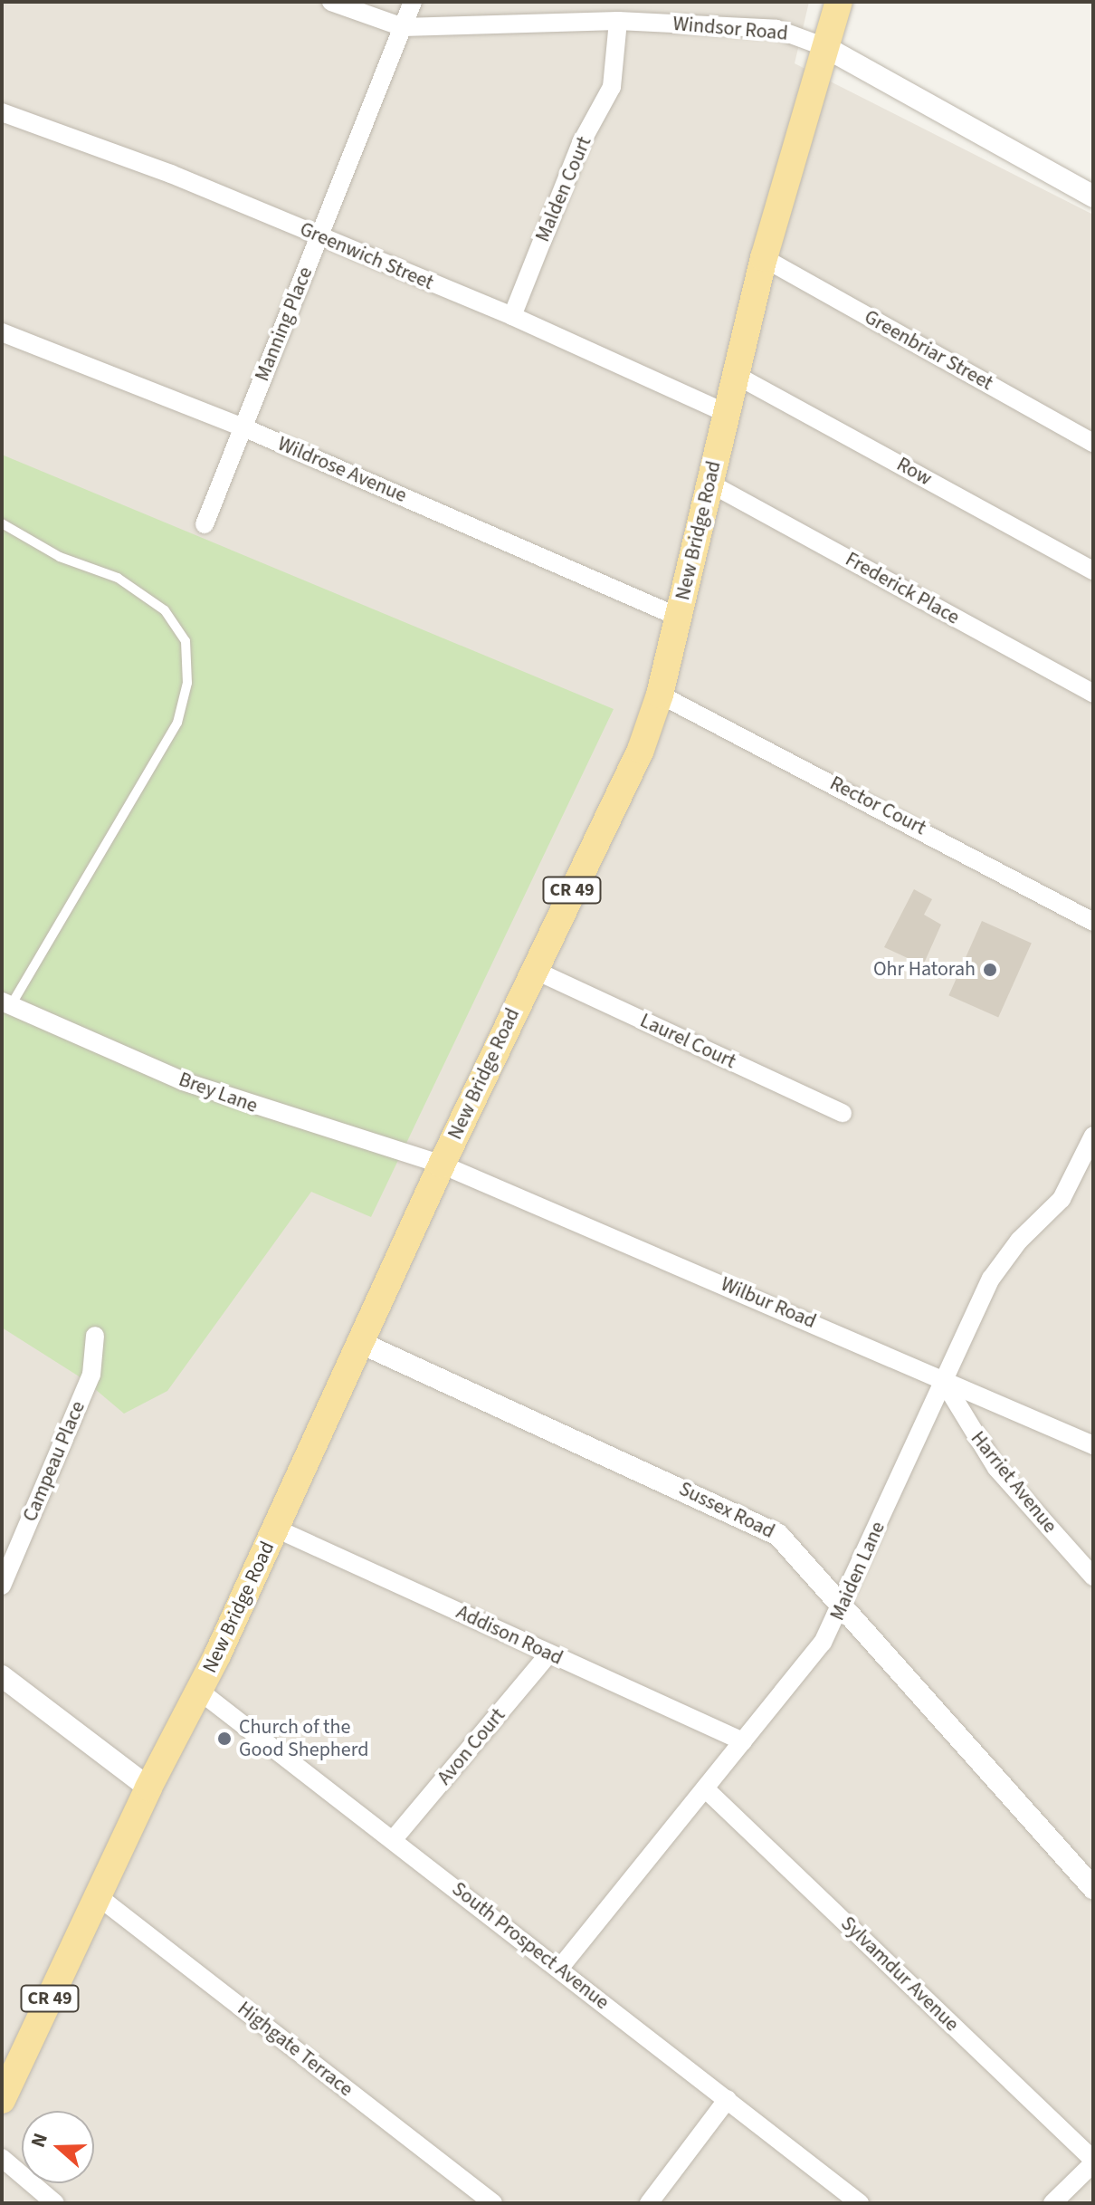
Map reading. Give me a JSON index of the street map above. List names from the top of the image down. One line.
{"streets":{"main road":["New Bridge Road","CR 49"],"street":["Windsor Road","Malden Court","Greenwich Street","Manning Place","Greenbriar Street","Wildrose Avenue","Row","Frederick Place","Rector Court","Laurel Court","Brey Lane","Wilbur Road","Campeau Place","Harriet Avenue","Sussex Road","Maiden Lane","Addison Road","Avon Court","South Prospect Avenue","Sylvamdur Avenue","Highgate Terrace"]},"crossings":[["Windsor Road","Malden Court"],["Windsor Road","Manning Place"],["Windsor Road","New Bridge Road"],["Malden Court","Greenwich Street"],["Greenwich Street","Manning Place"],["Greenwich Street","New Bridge Road"],["Manning Place","Wildrose Avenue"],["Greenbriar Street","New Bridge Road"],["Wildrose Avenue","New Bridge Road"],["Row","New Bridge Road"],["New Bridge Road","Frederick Place"],["New Bridge Road","Rector Court"],["New Bridge Road","Laurel Court"],["New Bridge Road","Brey Lane"],["New Bridge Road","Wilbur Road"],["New Bridge Road","Sussex Road"],["New Bridge Road","Addison Road"],["New Bridge Road","South Prospect Avenue"],["New Bridge Road","Highgate Terrace"],["Brey Lane","Wilbur Road"],["Wilbur Road","Harriet Avenue"],["Wilbur Road","Maiden Lane"],["Harriet Avenue","Maiden Lane"],["Sussex Road","Maiden Lane"],["Maiden Lane","Addison Road"],["Maiden Lane","South Prospect Avenue"],["Maiden Lane","Sylvamdur Avenue"],["Addison Road","Avon Court"],["Avon Court","South Prospect Avenue"]],"places":["Ohr Hatorah","Church of the Good Shepherd"],"north":"left"}
